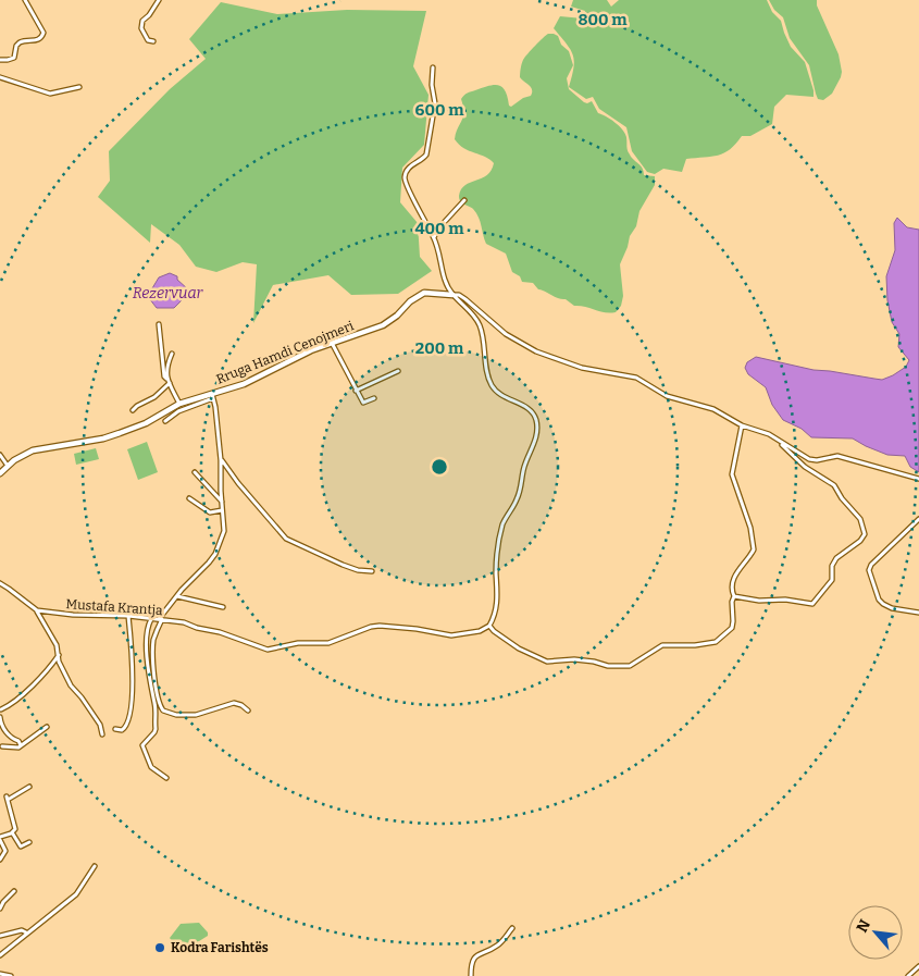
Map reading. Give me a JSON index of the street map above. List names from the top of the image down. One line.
{"streets":{"street":["Rruga Hamdi Cenojmeri","Mustafa Krantja"]},"water":["Rezervuar"],"places":["Kodra Farishtës"],"north":"top left","rings":["800 m","600 m","400 m","200 m"]}
